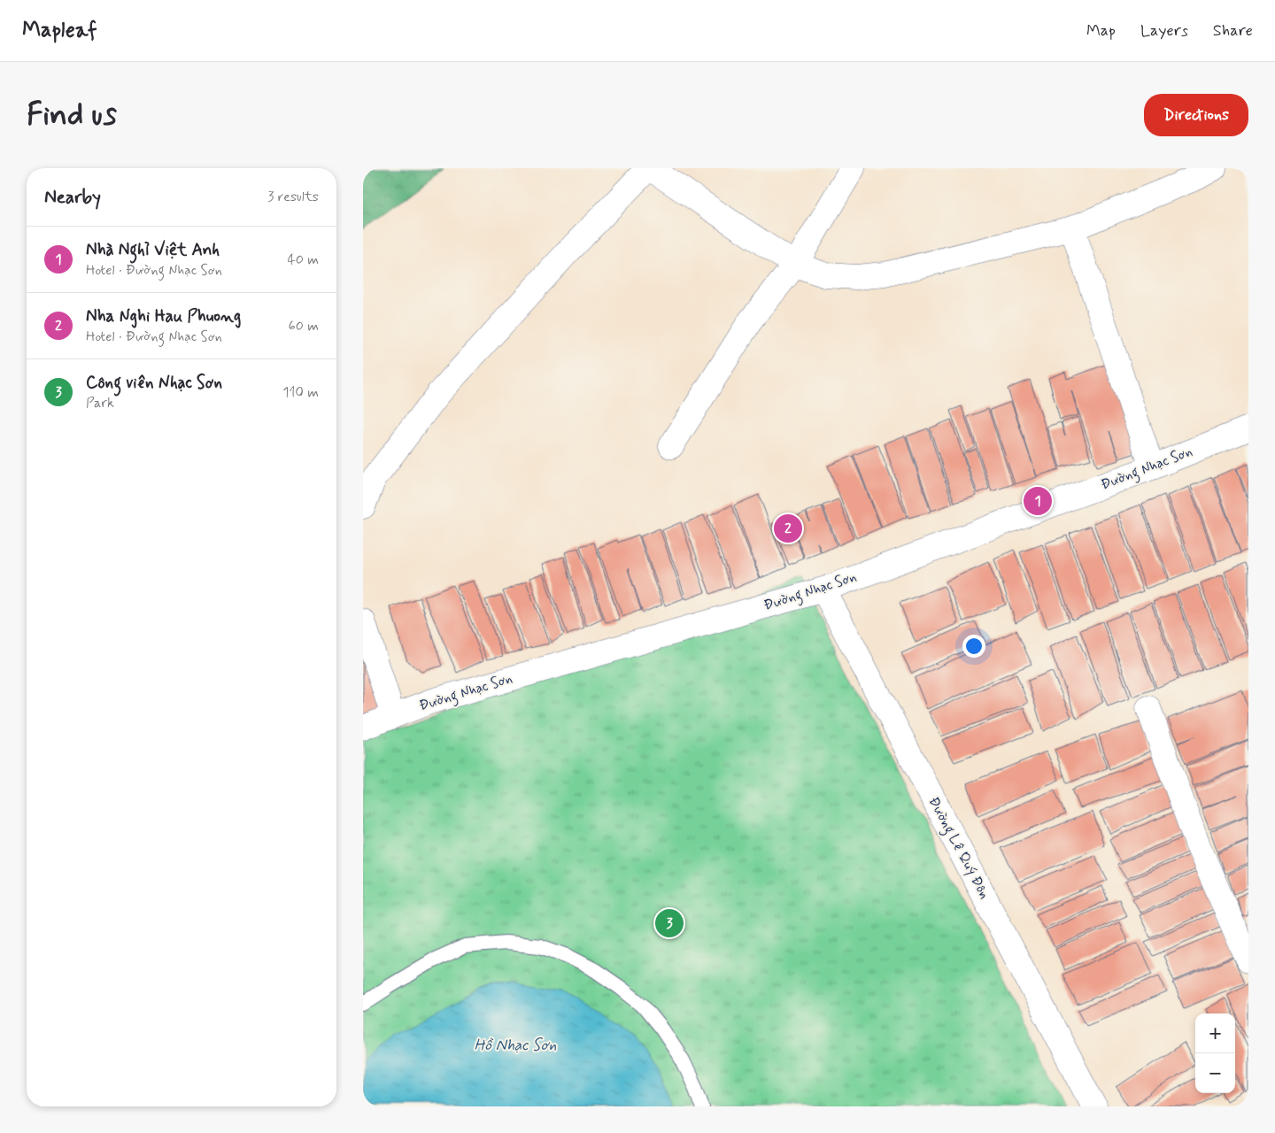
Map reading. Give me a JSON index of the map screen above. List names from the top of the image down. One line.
{"streets":{"street":["Đường Nhạc Sơn","Đường Lê Quý Đôn"]},"crossings":[["Đường Nhạc Sơn","Đường Lê Quý Đôn"]],"water":["Hồ Nhạc Sơn"],"page":{"header":"Mapleaf","nav":["Map","Layers","Share"],"buttons":"Directions","title":"Find us","heading":["Nearby","3 results"],"list":[{"mark":"1","name":"Nhà Nghỉ Việt Anh","note":"Hotel · Đường Nhạc Sơn","value":"40 m"},{"mark":"2","name":"Nha Nghi Hau Phuong","note":"Hotel · Đường Nhạc Sơn","value":"60 m"},{"mark":"3","name":"Công viên Nhạc Sơn","note":"Park","value":"110 m"}],"pins":["1","2","3"],"map_buttons":["+","−"]}}
